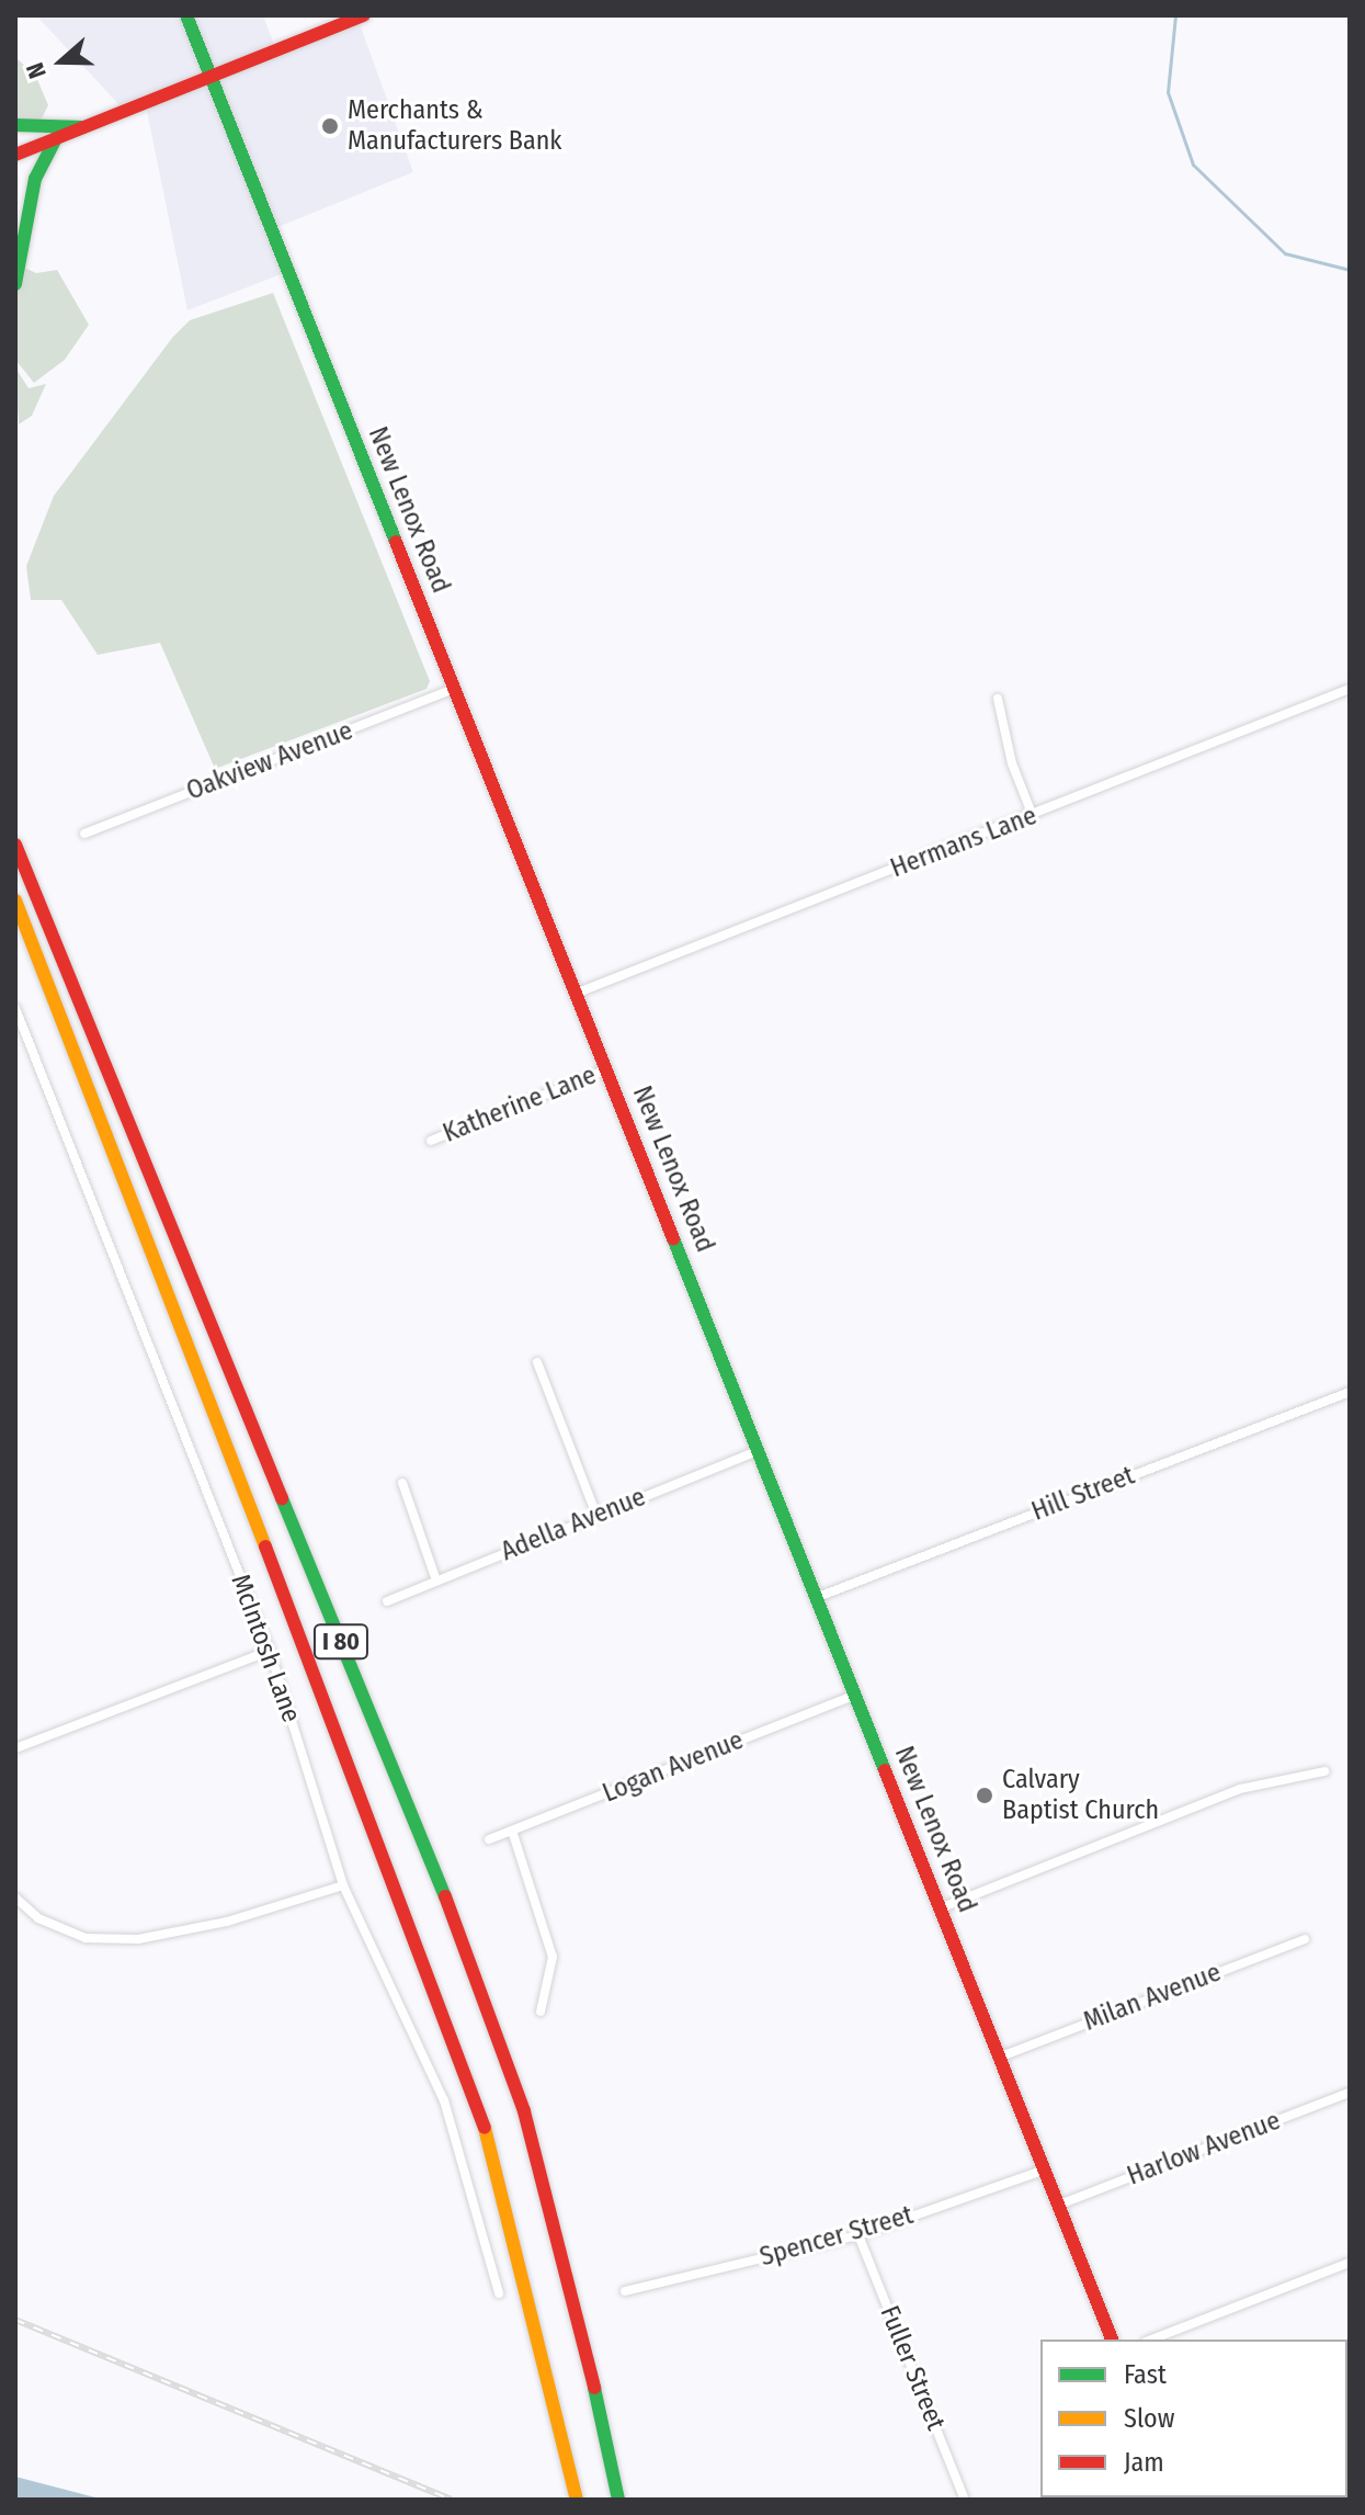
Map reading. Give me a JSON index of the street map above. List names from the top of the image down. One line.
{"streets":{"main road":["New Lenox Road","I 80"],"street":["Oakview Avenue","Hermans Lane","Katherine Lane","Hill Street","Adella Avenue","McIntosh Lane","Logan Avenue","Milan Avenue","Harlow Avenue","Spencer Street","Fuller Street"]},"crossings":[["New Lenox Road","Oakview Avenue"],["New Lenox Road","Hermans Lane"],["New Lenox Road","Katherine Lane"],["New Lenox Road","Hill Street"],["New Lenox Road","Adella Avenue"],["New Lenox Road","Logan Avenue"],["New Lenox Road","Milan Avenue"],["New Lenox Road","Harlow Avenue"],["New Lenox Road","Spencer Street"],["Spencer Street","Fuller Street"]],"places":["Merchants & Manufacturers Bank","Calvary Baptist Church"],"legend":["Fast","Slow","Jam"],"north":"left"}
